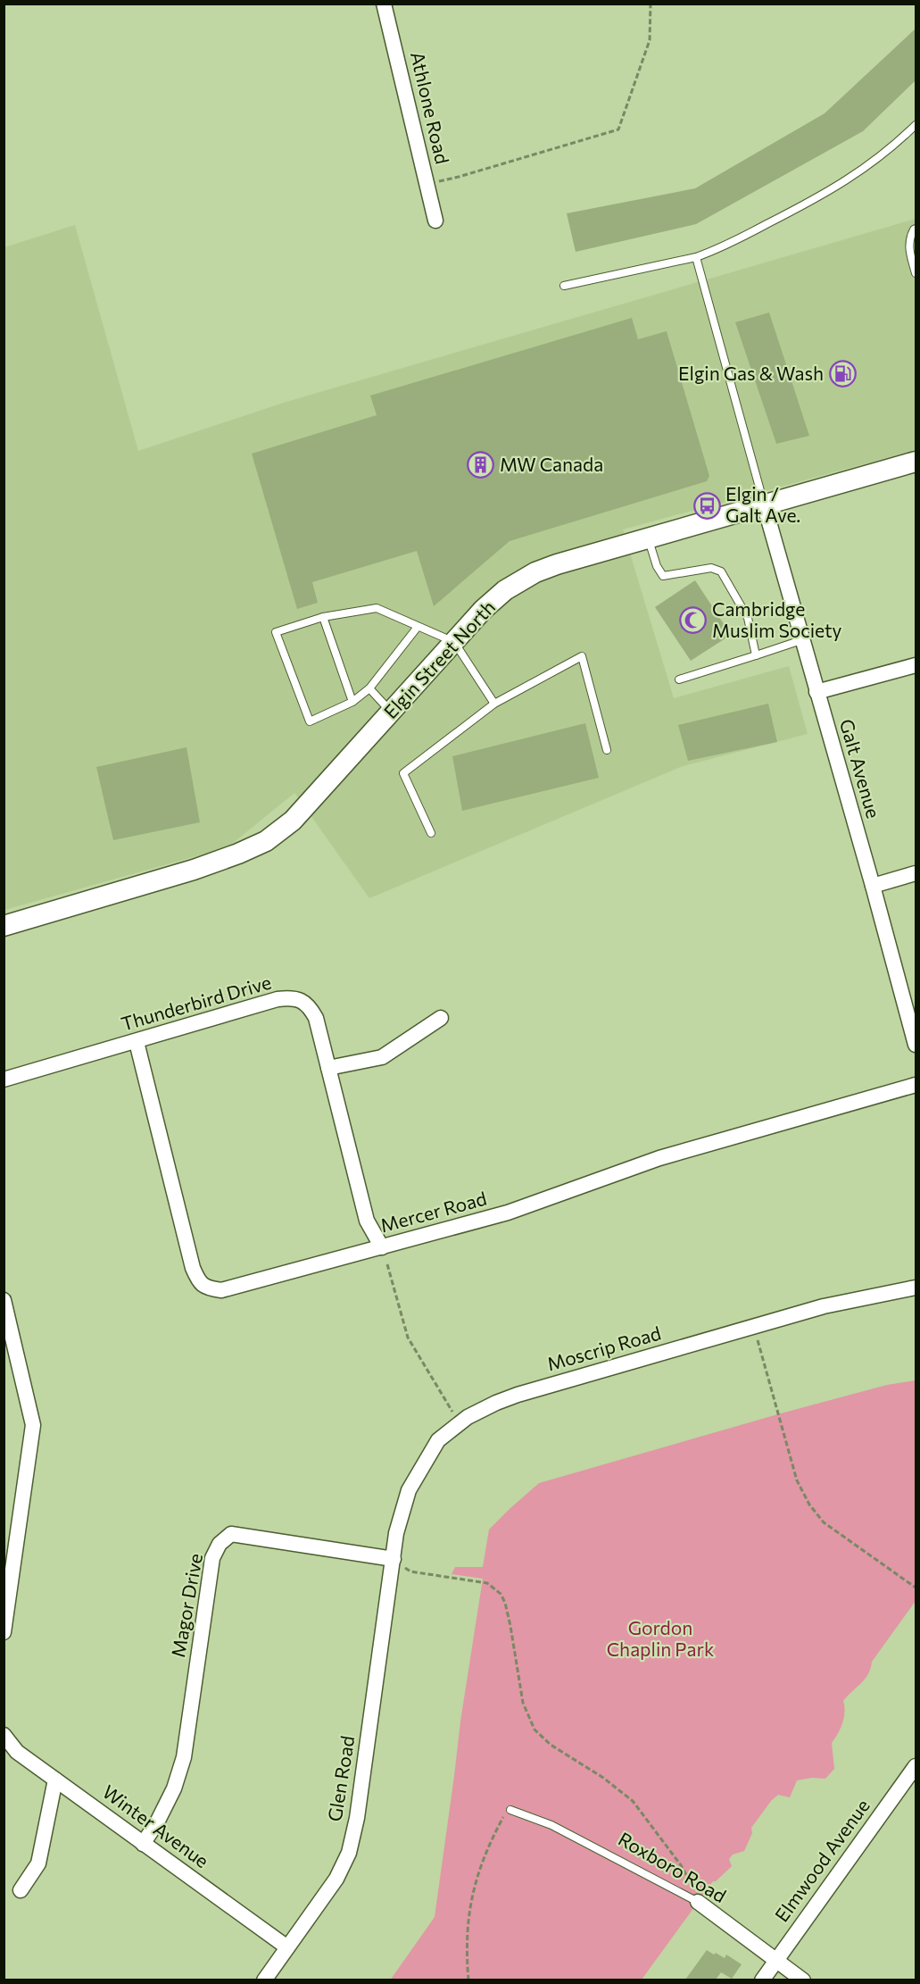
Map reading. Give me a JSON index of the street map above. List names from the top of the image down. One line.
{"streets":{"street":["Athlone Road","Elgin Street North","Galt Avenue","Thunderbird Drive","Mercer Road","Moscrip Road","Magor Drive","Glen Road","Winter Avenue","Elmwood Avenue","Roxboro Road"]},"crossings":[["Elgin Street North","Galt Avenue"],["Thunderbird Drive","Mercer Road"],["Moscrip Road","Magor Drive"],["Moscrip Road","Glen Road"],["Magor Drive","Glen Road"],["Magor Drive","Winter Avenue"],["Glen Road","Winter Avenue"],["Elmwood Avenue","Roxboro Road"]],"parks":["Gordon Chaplin Park"],"places":{"fuel station":["Elgin Gas & Wash"],"building":["MW Canada"],"bus stop":["Elgin / Galt Ave."],"mosque":["Cambridge Muslim Society"]}}
